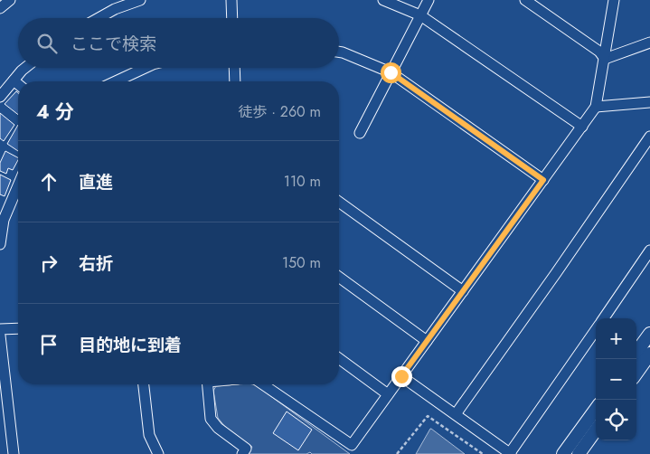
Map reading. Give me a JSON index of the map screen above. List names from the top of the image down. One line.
{"page":{"search":"ここで検索","heading":["4 分","徒歩 · 260 m"],"list":[["直進","110 m"],["右折","150 m"],"目的地に到着"],"map_buttons":["+","−"]}}
